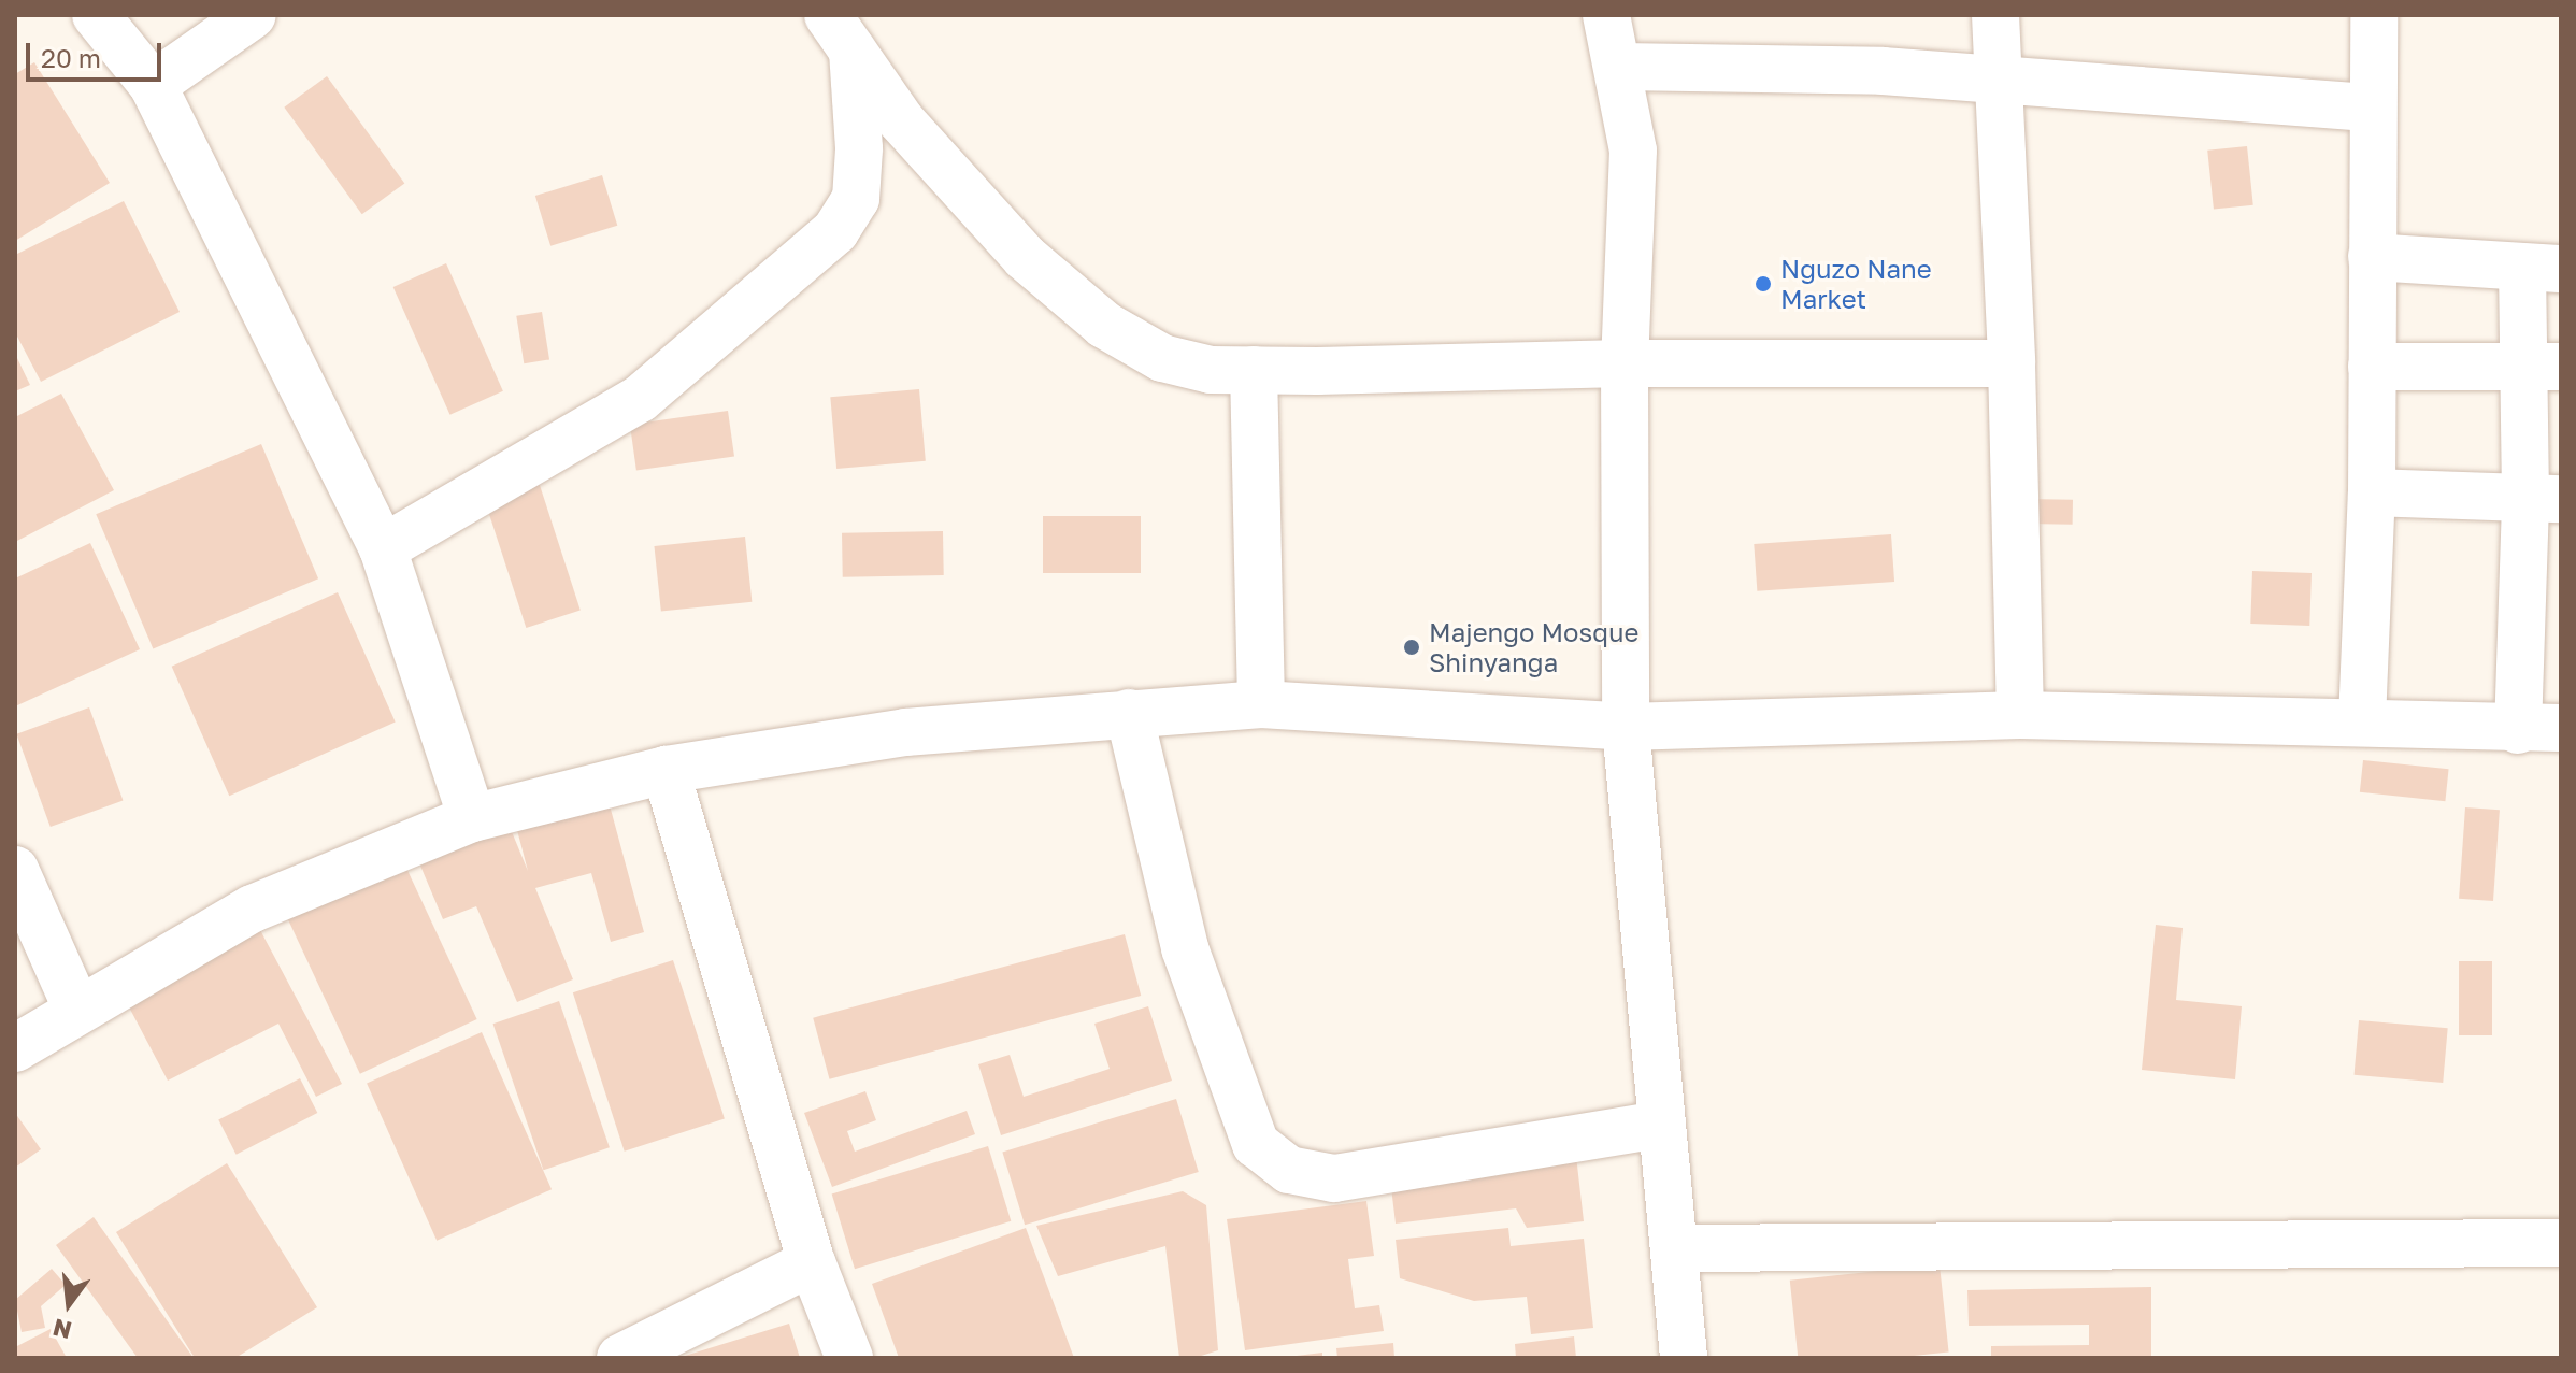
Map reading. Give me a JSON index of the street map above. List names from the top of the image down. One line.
{"places":["Nguzo Nane Market","Majengo Mosque Shinyanga"],"scale_bar":"20 m","north":"bottom"}
